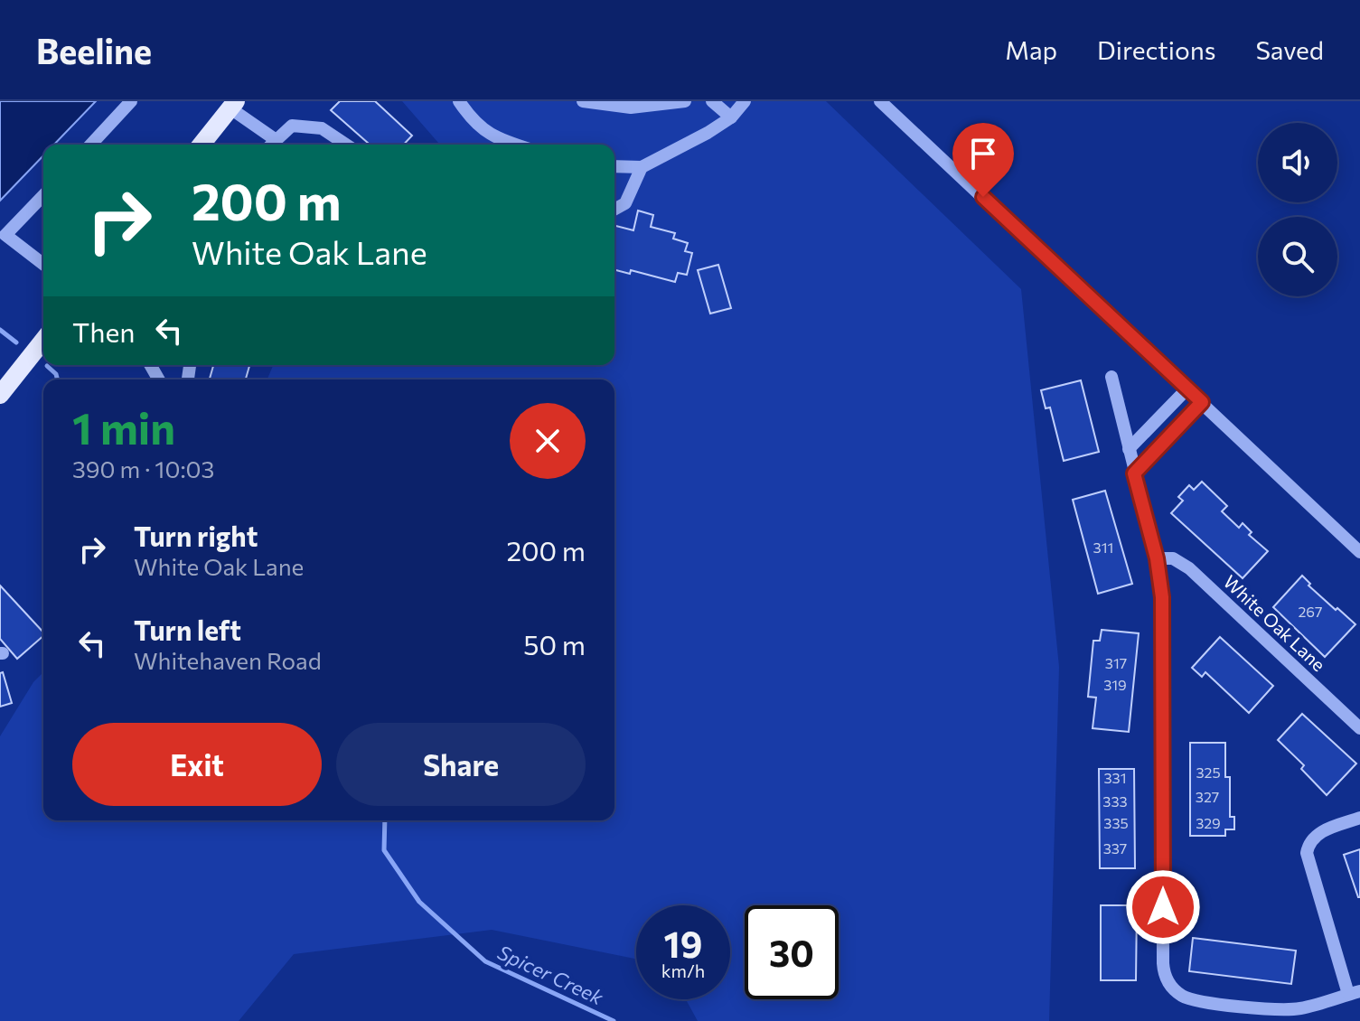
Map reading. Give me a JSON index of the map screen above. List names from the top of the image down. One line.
{"streets":{"street":["White Oak Lane"]},"water":["Spicer Creek"],"house_numbers":["311","267","317","319","325","331","327","333","335","329","337"],"page":{"header":"Beeline","nav":["Map","Directions","Saved"],"turn":["200 m","White Oak Lane"],"then":"Then","heading":["1 min","390 m · 10:03"],"list":[{"name":"Turn right","note":"White Oak Lane","value":"200 m"},{"name":"Turn left","note":"Whitehaven Road","value":"50 m"}],"buttons":["Exit","Share"],"speed":"19 km/h","limit":"30"}}
